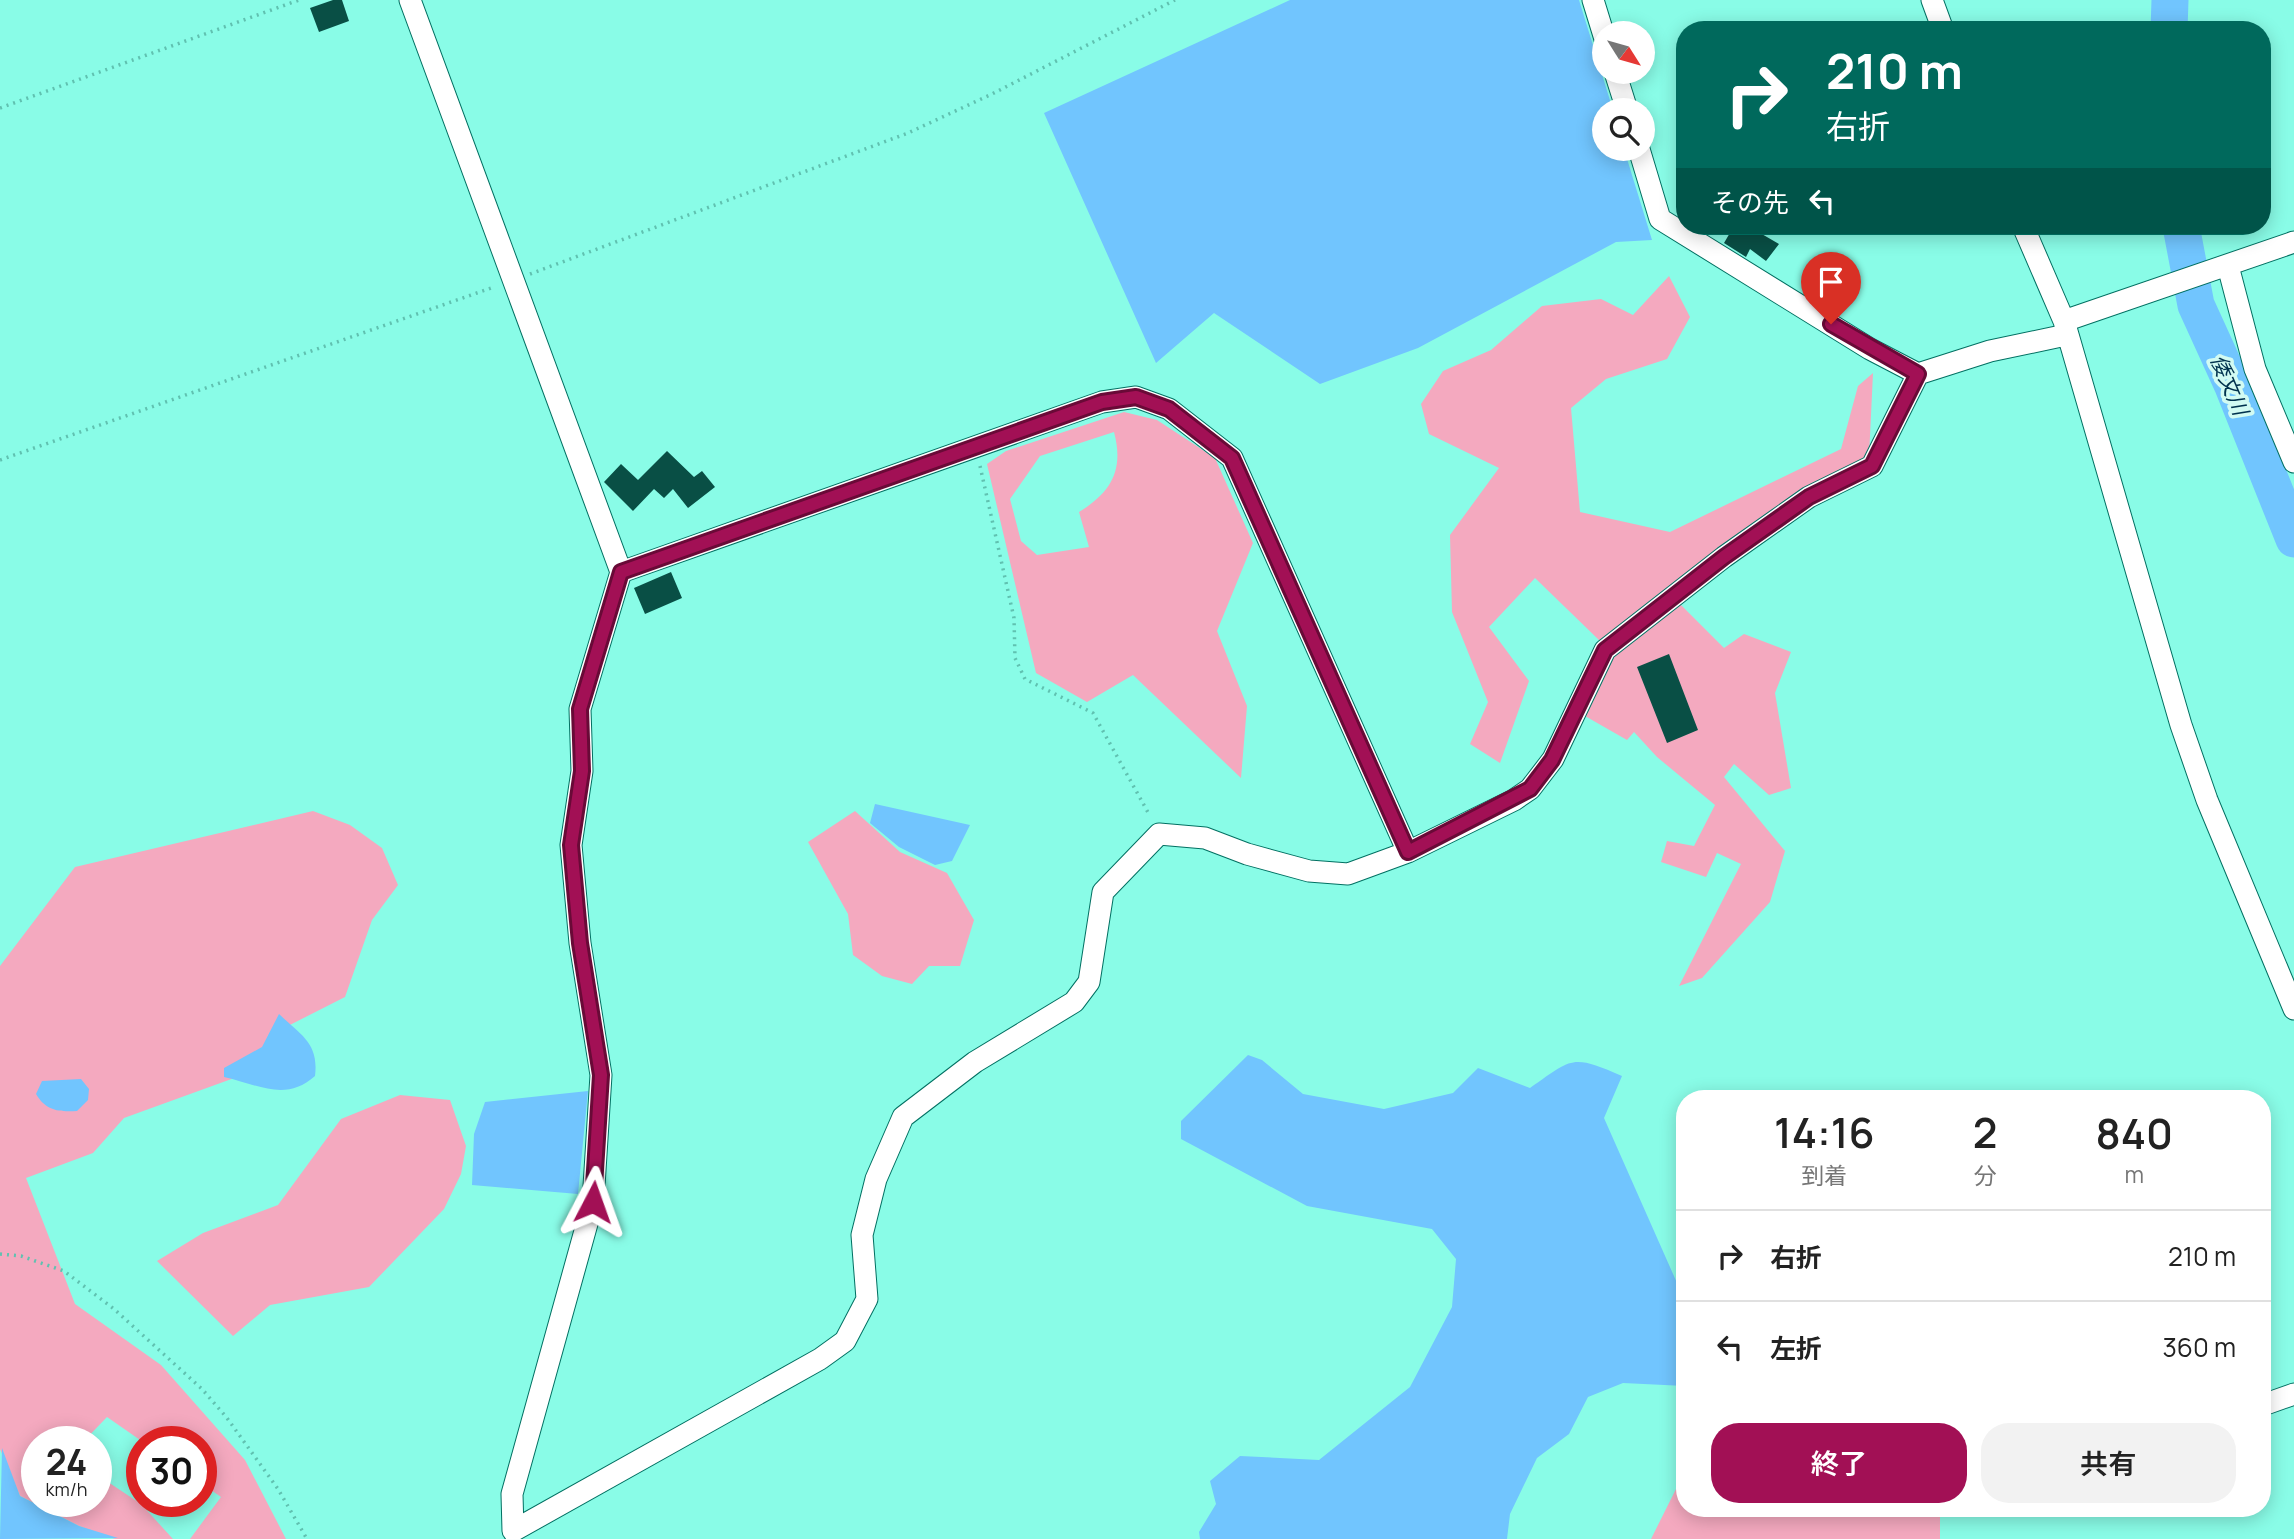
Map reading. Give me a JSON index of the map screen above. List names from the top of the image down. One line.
{"water":["倭文川"],"north":"bottom right","page":{"turn":["210 m","右折"],"then":"その先","eta":["14:16","到着","2","分","840","m"],"list":[{"name":"右折","value":"210 m"},{"name":"左折","value":"360 m"}],"buttons":["終了","共有"],"speed":"24 km/h","limit":"30"}}
